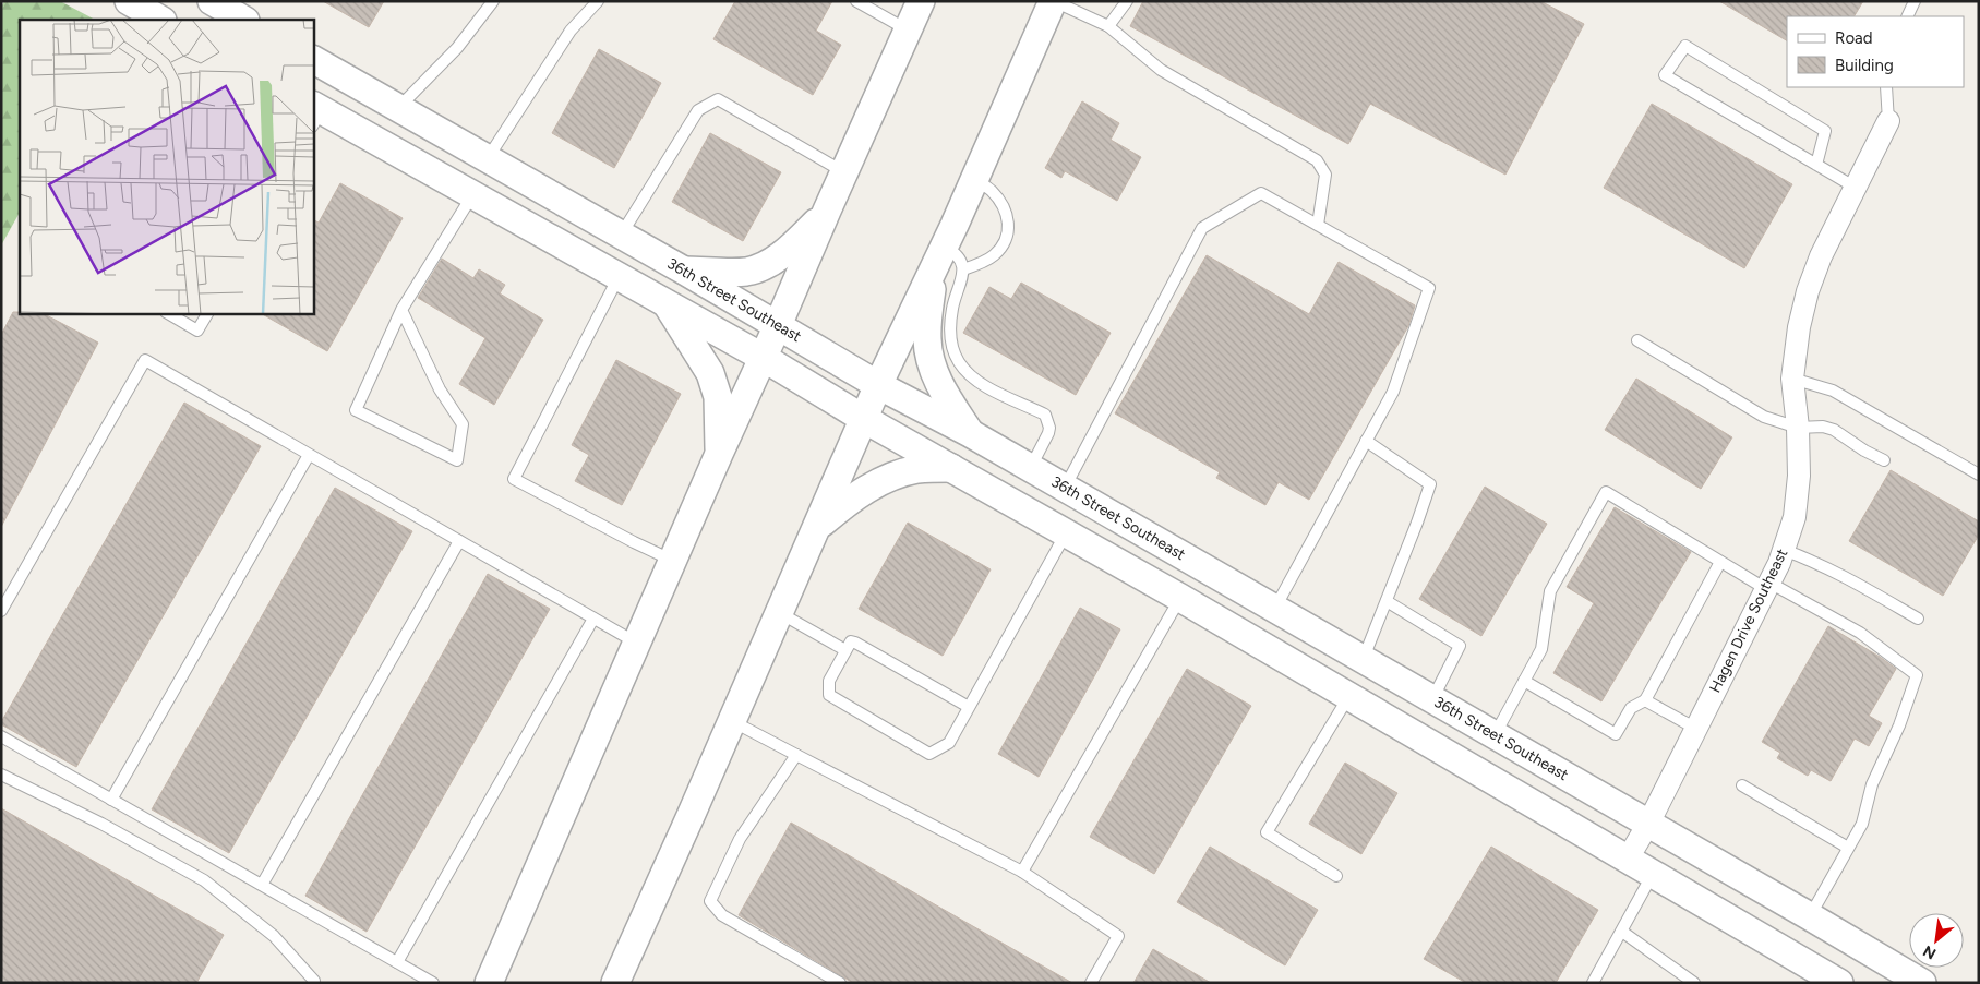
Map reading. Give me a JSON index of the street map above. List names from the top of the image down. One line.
{"streets":{"street":["36th Street Southeast","Hagen Drive Southeast"]},"crossings":[["36th Street Southeast","Hagen Drive Southeast"]],"legend":["Road","Building"],"north":"bottom left"}
